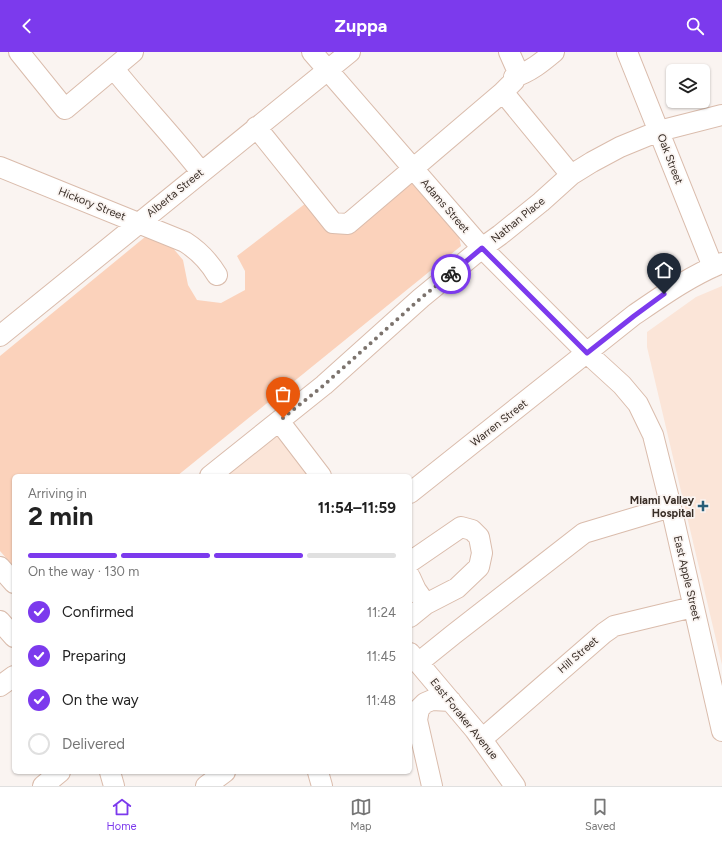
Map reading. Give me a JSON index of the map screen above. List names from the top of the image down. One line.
{"streets":{"street":["Oak Street","Alberta Street","Hickory Street","Adams Street","Nathan Place","Warren Street","East Apple Street","Hill Street","East Foraker Avenue"]},"crossings":[["Oak Street","Nathan Place"],["Oak Street","Warren Street"],["Alberta Street","Hickory Street"],["Alberta Street","Adams Street"],["Adams Street","Nathan Place"],["Adams Street","Warren Street"],["Adams Street","East Apple Street"],["Warren Street","East Apple Street"],["East Apple Street","Hill Street"],["Hill Street","East Foraker Avenue"]],"places":{"health":["Miami Valley Hospital"]},"page":{"header":"Zuppa","heading":["2 min","Arriving in","11:54–11:59"],"bar":"On the way · 130 m","list":[["Confirmed","11:24"],["Preparing","11:45"],["On the way","11:48"],"Delivered"],"tabs":["Home","Map","Saved"]}}
